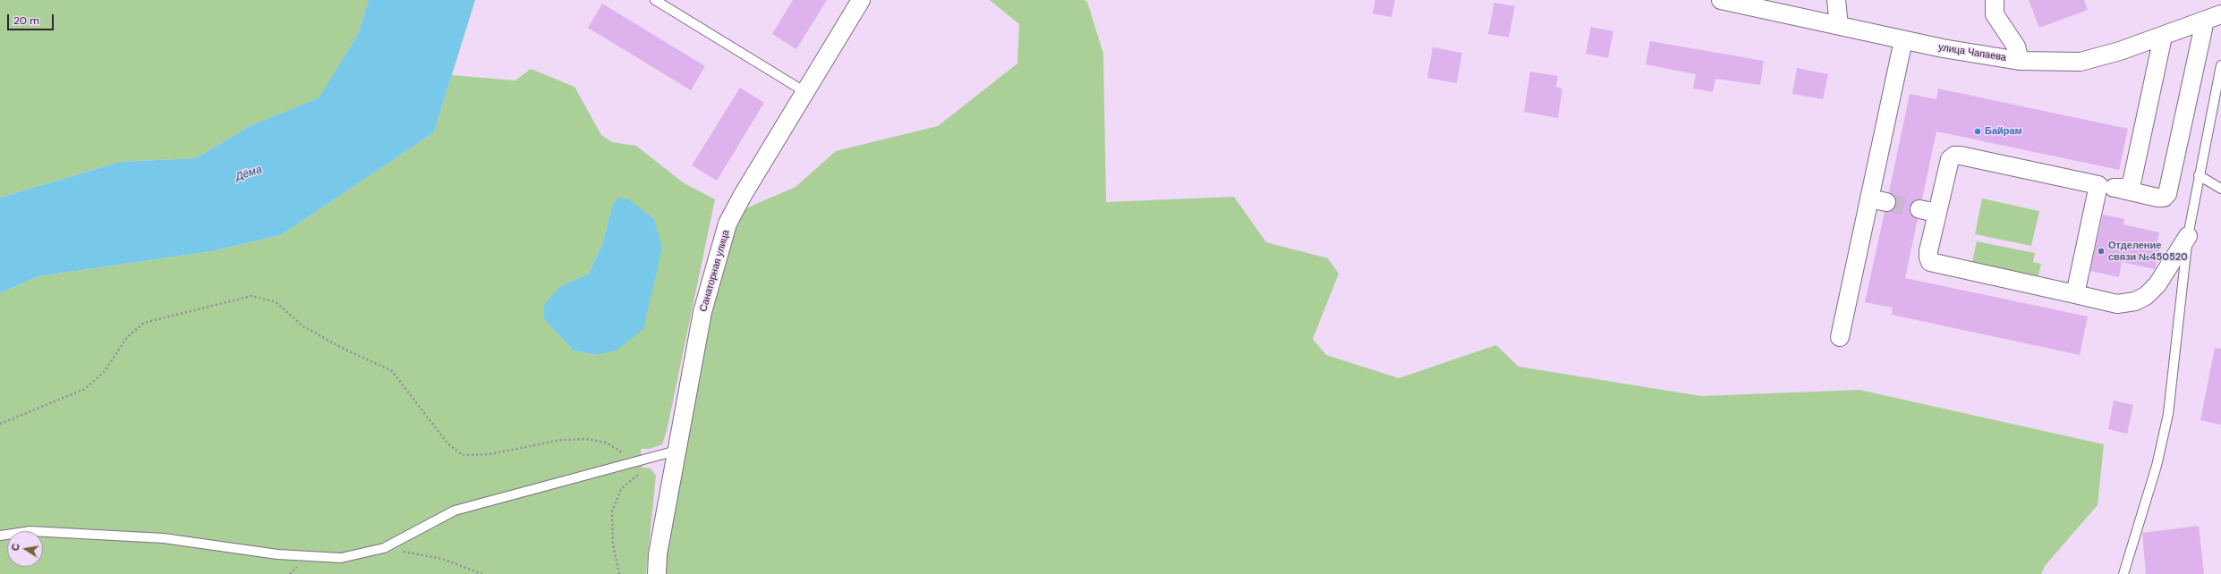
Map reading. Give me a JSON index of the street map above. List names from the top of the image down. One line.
{"streets":{"street":["улица Чапаева","Санаторная улица"]},"water":["Дёма"],"places":["Байрам","Отделение связи №450520"],"scale_bar":"20 m","north":"left"}
